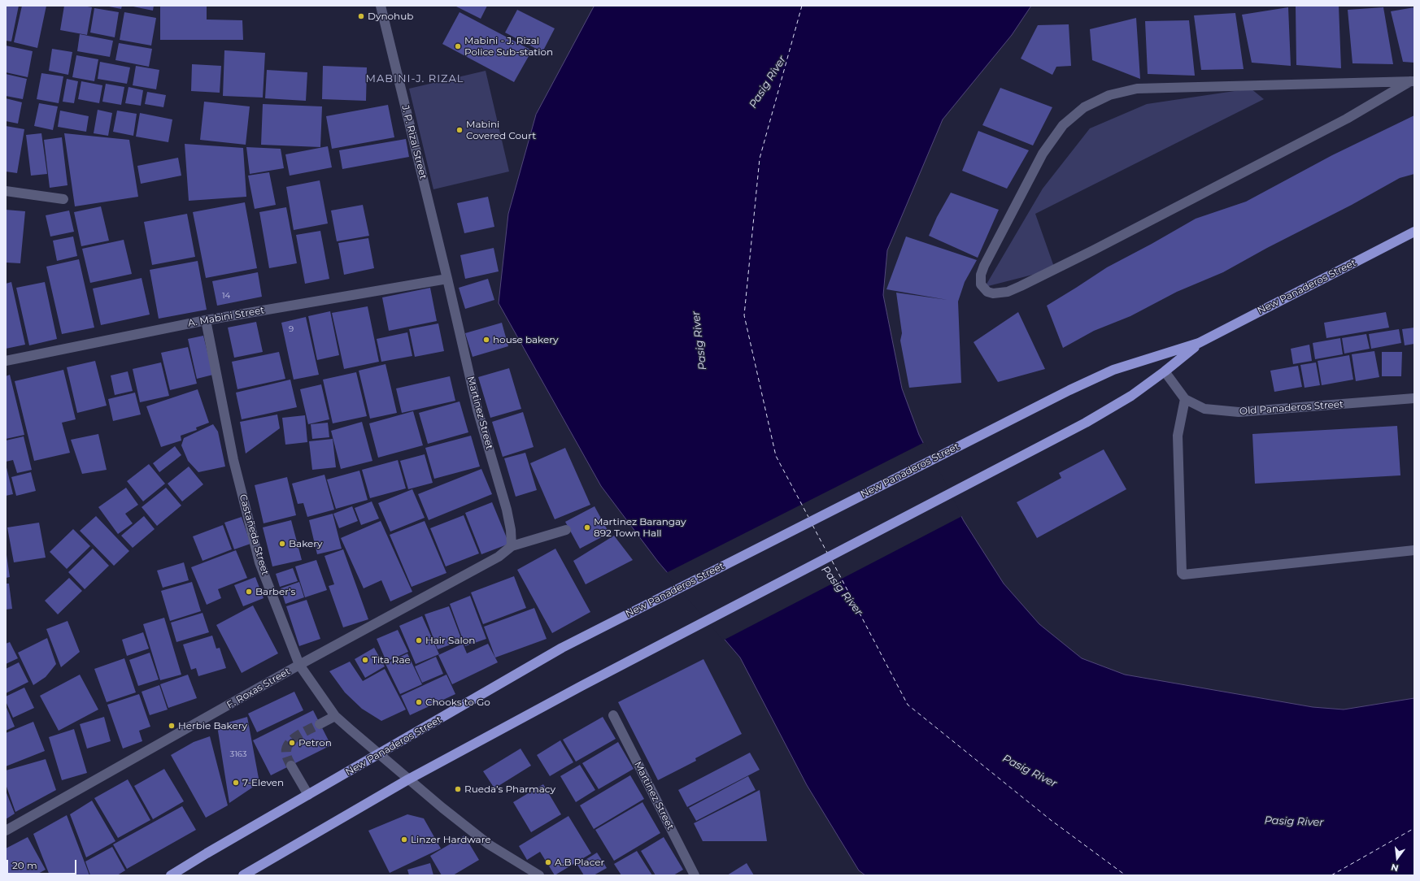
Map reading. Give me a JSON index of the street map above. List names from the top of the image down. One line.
{"streets":{"main road":["New Panaderos Street"],"street":["J. P. Rizal Street","A. Mabini Street","Old Panaderos Street","Martinez Street","Castañeda Street","F. Roxas Street"]},"crossings":[["J. P. Rizal Street","A. Mabini Street"],["J. P. Rizal Street","Martinez Street"],["New Panaderos Street","Old Panaderos Street"],["New Panaderos Street","Castañeda Street"],["A. Mabini Street","Martinez Street"],["A. Mabini Street","Castañeda Street"],["Martinez Street","F. Roxas Street"],["Castañeda Street","F. Roxas Street"]],"districts":["MABINI-J. RIZAL"],"water":["Pasig River"],"places":["Dynohub","Mabini - J. Rizal Police Sub-station","Mabini Covered Court","house bakery","Martinez Barangay 892 Town Hall","Bakery","Barber's","Hair Salon","Tita Rae","Chooks to Go","Herbie Bakery","Petron","7-Eleven","Rueda’s Pharmacy","Linzer Hardware","A.B Placer"],"house_numbers":["14","9","3163"],"scale_bar":"20 m","north":"bottom"}
